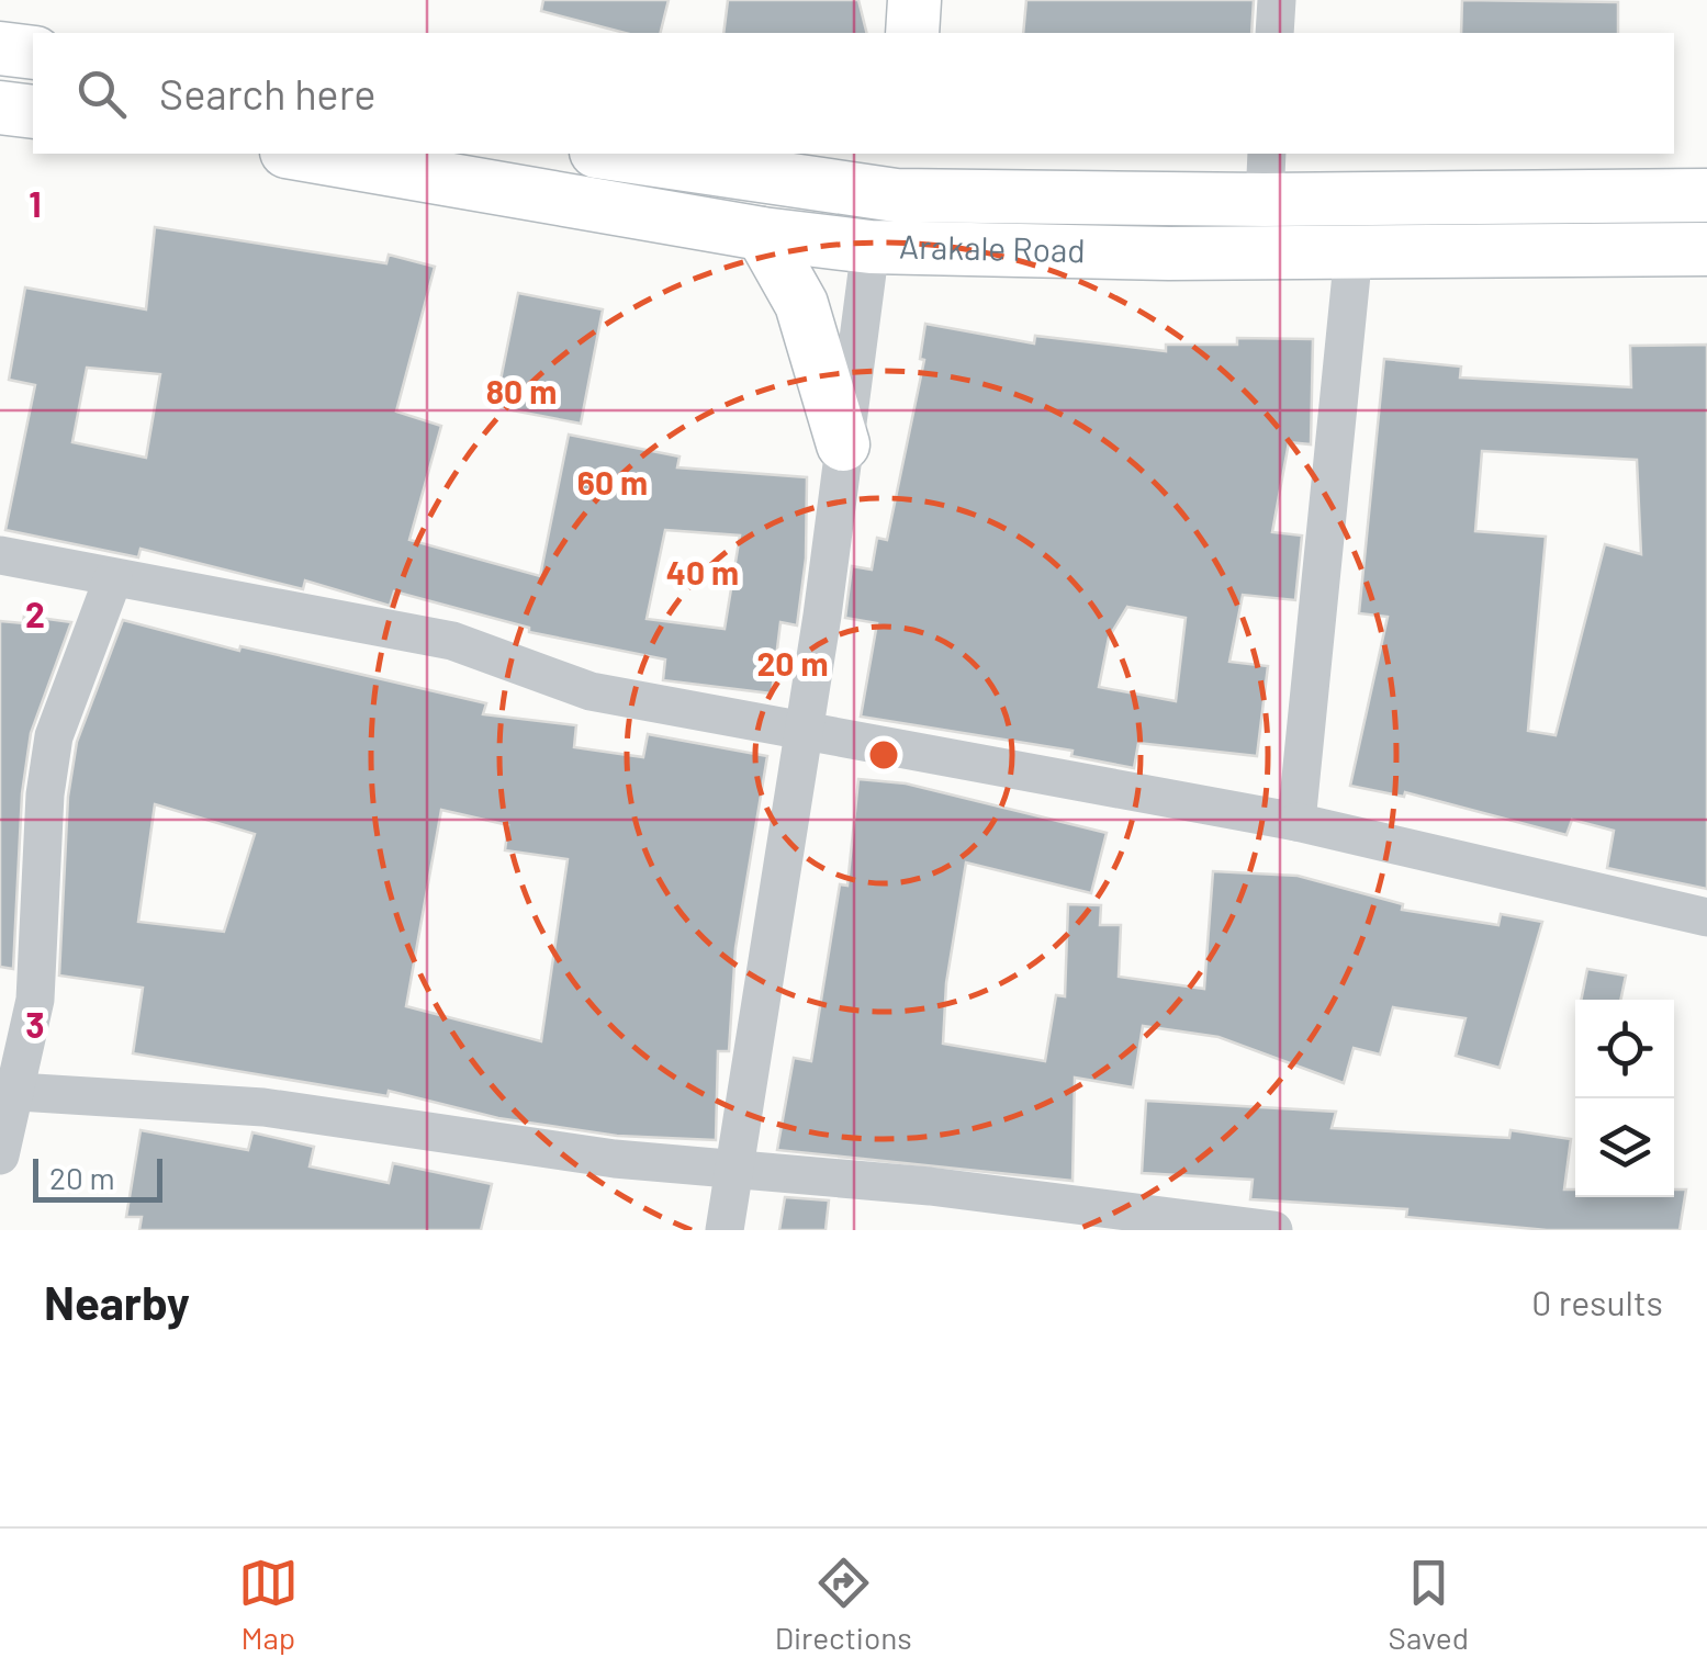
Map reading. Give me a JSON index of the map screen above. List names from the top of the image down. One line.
{"streets":{"main road":["Arakale Road"]},"scale_bar":"20 m","page":{"search":"Search here","scale":"20 m","heading":["Nearby","0 results"],"nav":["Map","Directions","Saved"]},"grid":{"rows":["1","2","3"]},"rings":["80 m","60 m","40 m","20 m"]}
